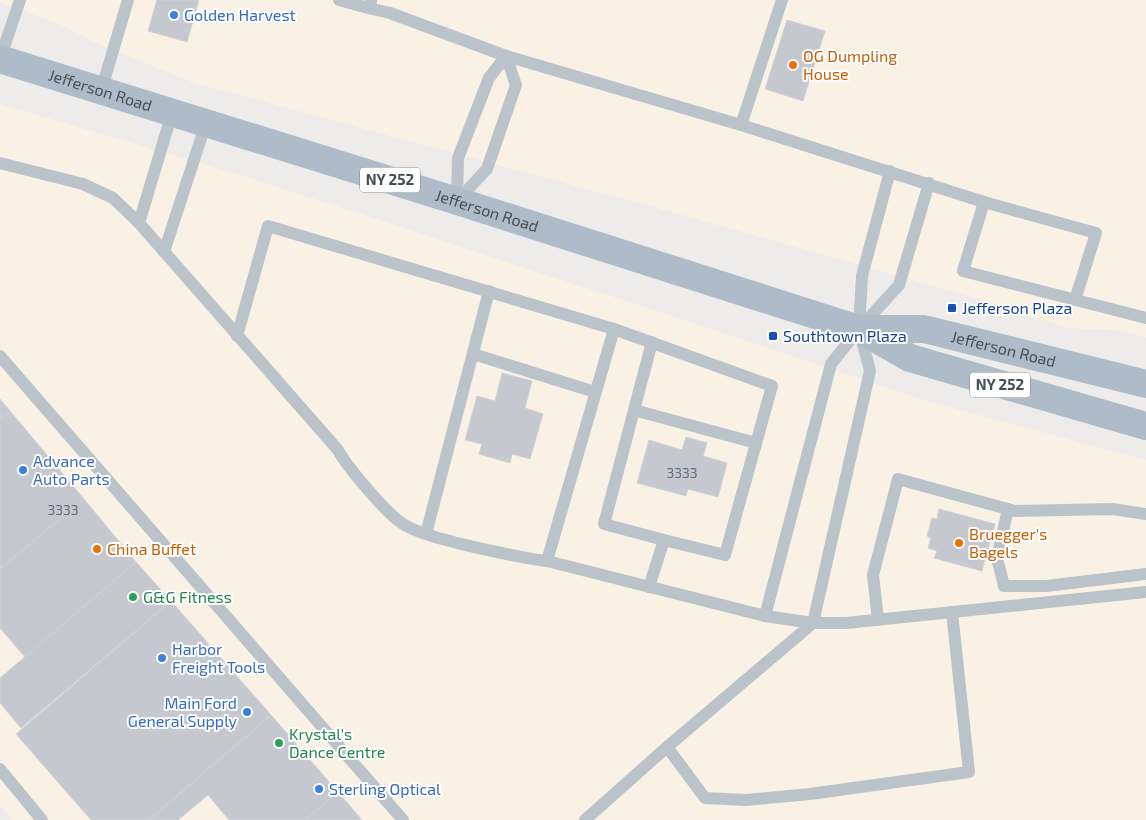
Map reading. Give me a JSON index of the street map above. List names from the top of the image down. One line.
{"streets":{"main road":["Jefferson Road","NY 252"]},"places":{"other":["Golden Harvest","OG Dumpling House","Advance Auto Parts","Bruegger's Bagels","China Buffet","G&G Fitness","Harbor Freight Tools","Main Ford General Supply","Krystal's Dance Centre","Sterling Optical"],"transit":["Jefferson Plaza","Southtown Plaza"]},"house_numbers":["3333","3333"]}
